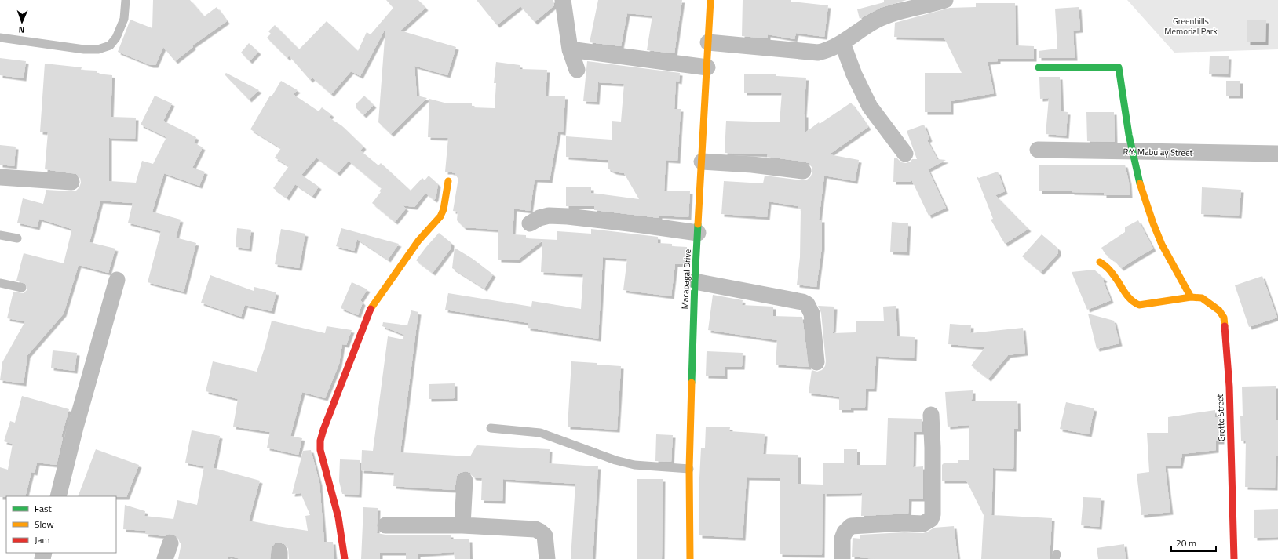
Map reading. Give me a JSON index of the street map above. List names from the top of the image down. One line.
{"streets":{"street":["R.Y. Mabulay Street","Macapagal Drive","Grotto Street"]},"parks":["Greenhills Memorial Park"],"legend":["Fast","Slow","Jam"],"scale_bar":"20 m","north":"bottom"}
